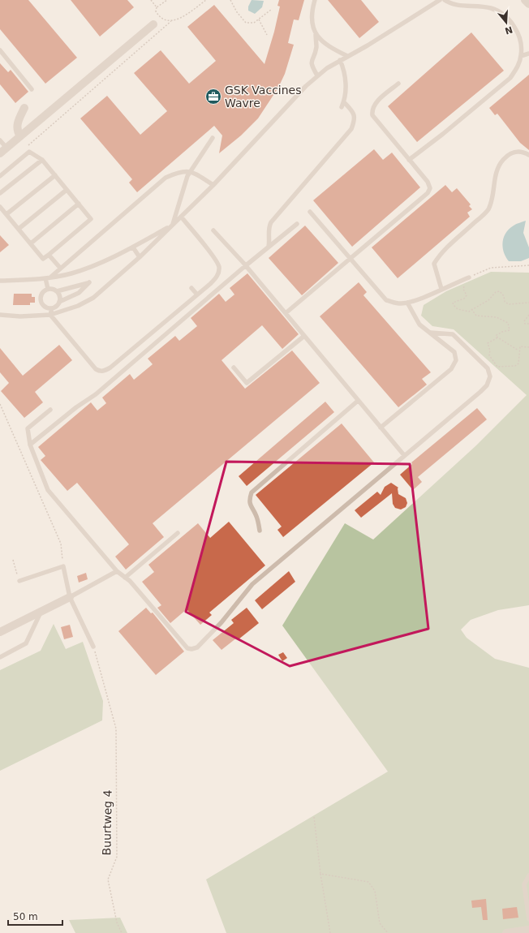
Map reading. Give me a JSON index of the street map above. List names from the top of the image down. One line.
{"streets":{"path":["Buurtweg 4"]},"places":{"office":["GSK Vaccines Wavre"]},"scale_bar":"50 m","north":"bottom"}
